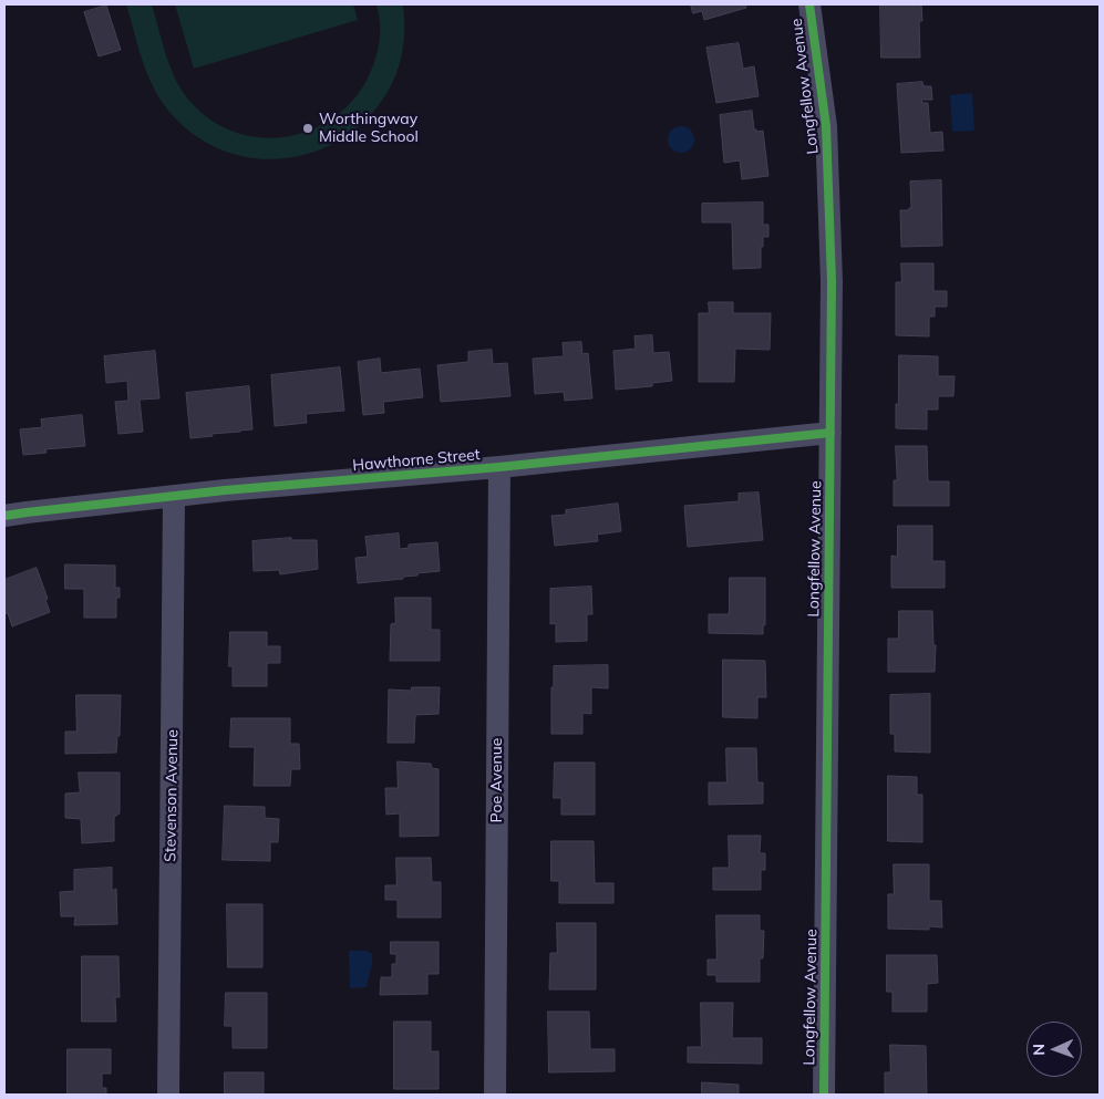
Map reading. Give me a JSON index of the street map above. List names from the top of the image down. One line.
{"streets":{"street":["Longfellow Avenue","Hawthorne Street","Poe Avenue","Stevenson Avenue"]},"crossings":[["Longfellow Avenue","Hawthorne Street"],["Hawthorne Street","Poe Avenue"],["Hawthorne Street","Stevenson Avenue"]],"places":["Worthingway Middle School"],"north":"left"}
